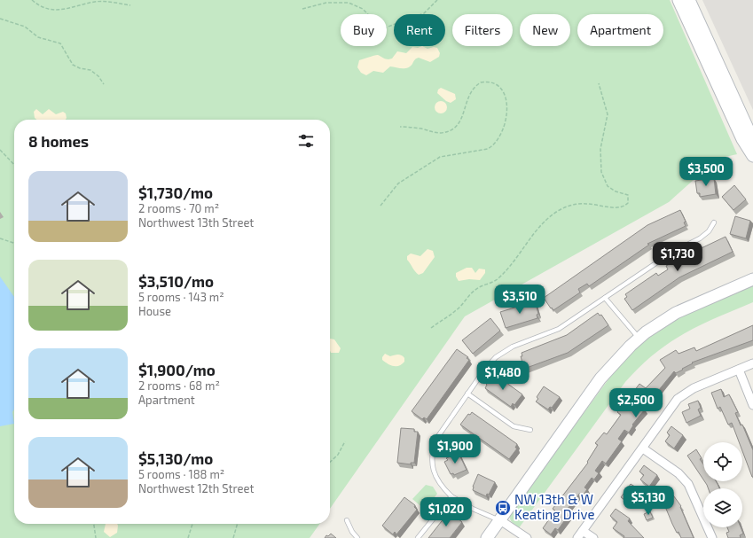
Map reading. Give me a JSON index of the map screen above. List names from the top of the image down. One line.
{"places":{"bus stop":["NW 13th & W Keating Drive"]},"page":{"chip":["Buy","Rent","Filters","New","Apartment"],"heading":"8 homes","price":["$3,500","$1,730","$3,510","$1,480","$2,500","$1,900","$5,130","$1,020"],"list":[{"name":"$1,730/mo","note":"2 rooms · 70 m² · Northwest 13th Street"},{"name":"$3,510/mo","note":"5 rooms · 143 m² · House"},{"name":"$1,900/mo","note":"2 rooms · 68 m² · Apartment"},{"name":"$5,130/mo","note":"5 rooms · 188 m² · Northwest 12th Street"}]}}
